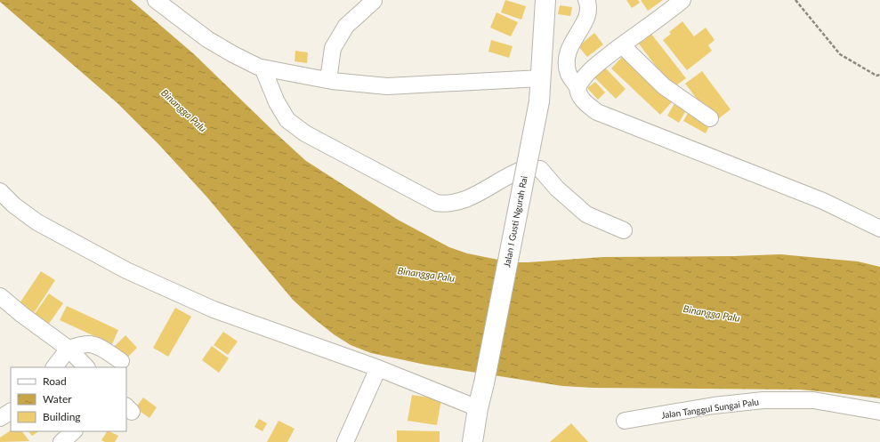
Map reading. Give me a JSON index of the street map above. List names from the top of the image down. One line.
{"streets":{"main road":["Jalan I Gusti Ngurah Rai"],"street":["Jalan Tanggul Sungai Palu"]},"water":["Binangga Palu"],"legend":["Road","Water","Building"]}
